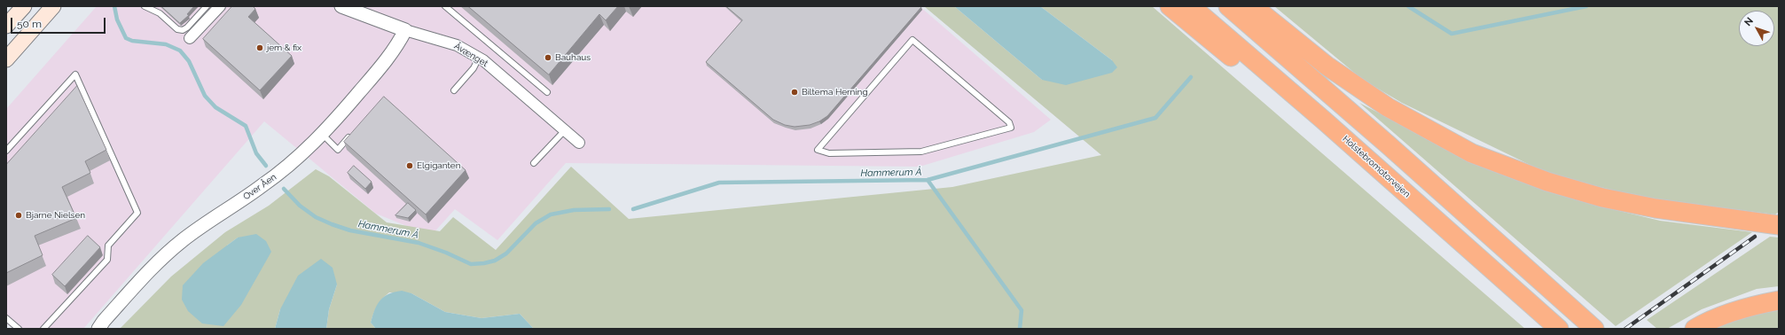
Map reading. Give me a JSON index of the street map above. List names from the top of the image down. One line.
{"streets":{"highway":["Holstebromotorvejen"],"street":["Åvænget","Over Åen"]},"crossings":[["Åvænget","Over Åen"]],"water":["Hammerum Å"],"places":["jem & fix","Bauhaus","Biltema Herning","Elgiganten","Bjarne Nielsen"],"scale_bar":"50 m","north":"top left"}
